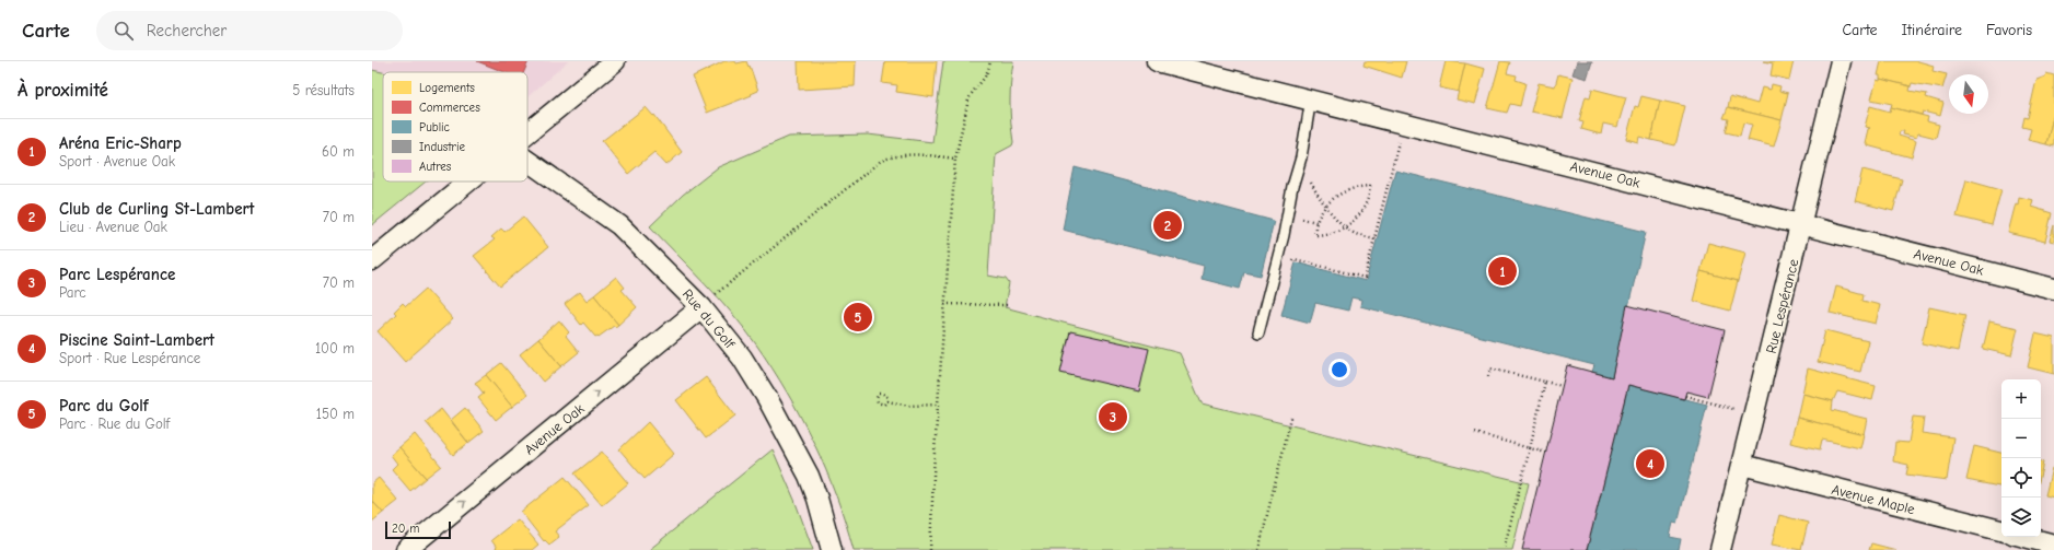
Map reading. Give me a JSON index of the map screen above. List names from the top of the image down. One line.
{"streets":{"street":["Avenue Oak","Rue Lespérance","Rue du Golf","Avenue Maple"]},"crossings":[["Avenue Oak","Rue Lespérance"],["Avenue Oak","Rue du Golf"],["Rue Lespérance","Avenue Maple"]],"legend":["Logements","Commerces","Public","Industrie","Autres"],"scale_bar":"20 m","north":"bottom","page":{"header":"Carte","search":"Rechercher","nav":["Carte","Itinéraire","Favoris"],"heading":["À proximité","5 résultats"],"list":[{"mark":"1","name":"Aréna Eric-Sharp","note":"Sport · Avenue Oak","value":"60 m"},{"mark":"2","name":"Club de Curling St-Lambert","note":"Lieu · Avenue Oak","value":"70 m"},{"mark":"3","name":"Parc Lespérance","note":"Parc","value":"70 m"},{"mark":"4","name":"Piscine Saint-Lambert","note":"Sport · Rue Lespérance","value":"100 m"},{"mark":"5","name":"Parc du Golf","note":"Parc · Rue du Golf","value":"150 m"}],"pins":["2","1","5","3","4"],"map_buttons":["+","−"],"scale":"20 m"}}
